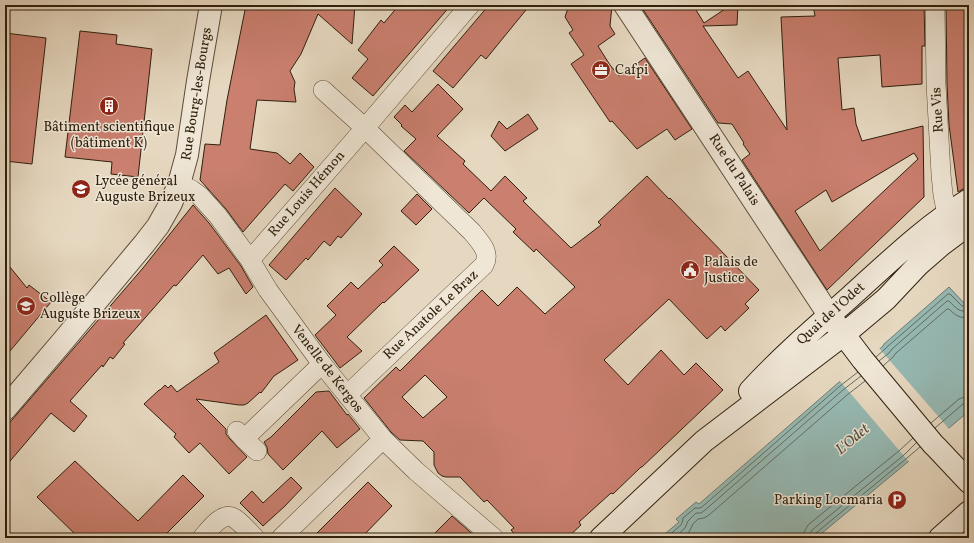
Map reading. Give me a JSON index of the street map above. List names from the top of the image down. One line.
{"streets":{"main road":["Rue Bourg-les-Bourgs","Rue du Palais","Quai de l'Odet"],"street":["Rue Vis","Rue Louis Hémon","Rue Anatole Le Braz","Venelle de Kergos"]},"crossings":[["Rue Bourg-les-Bourgs","Venelle de Kergos"],["Rue Vis","Quai de l'Odet"],["Rue du Palais","Quai de l'Odet"],["Rue Louis Hémon","Rue Anatole Le Braz"],["Rue Louis Hémon","Venelle de Kergos"],["Rue Anatole Le Braz","Venelle de Kergos"]],"water":["L'Odet"],"places":{"office":["Cafpi"],"building":["Bâtiment scientifique (bâtiment K)"],"school or university":["Lycée général Auguste Brizeux","Collège Auguste Brizeux"],"public building":["Palais de Justice"],"parking":["Parking Locmaria"]}}
